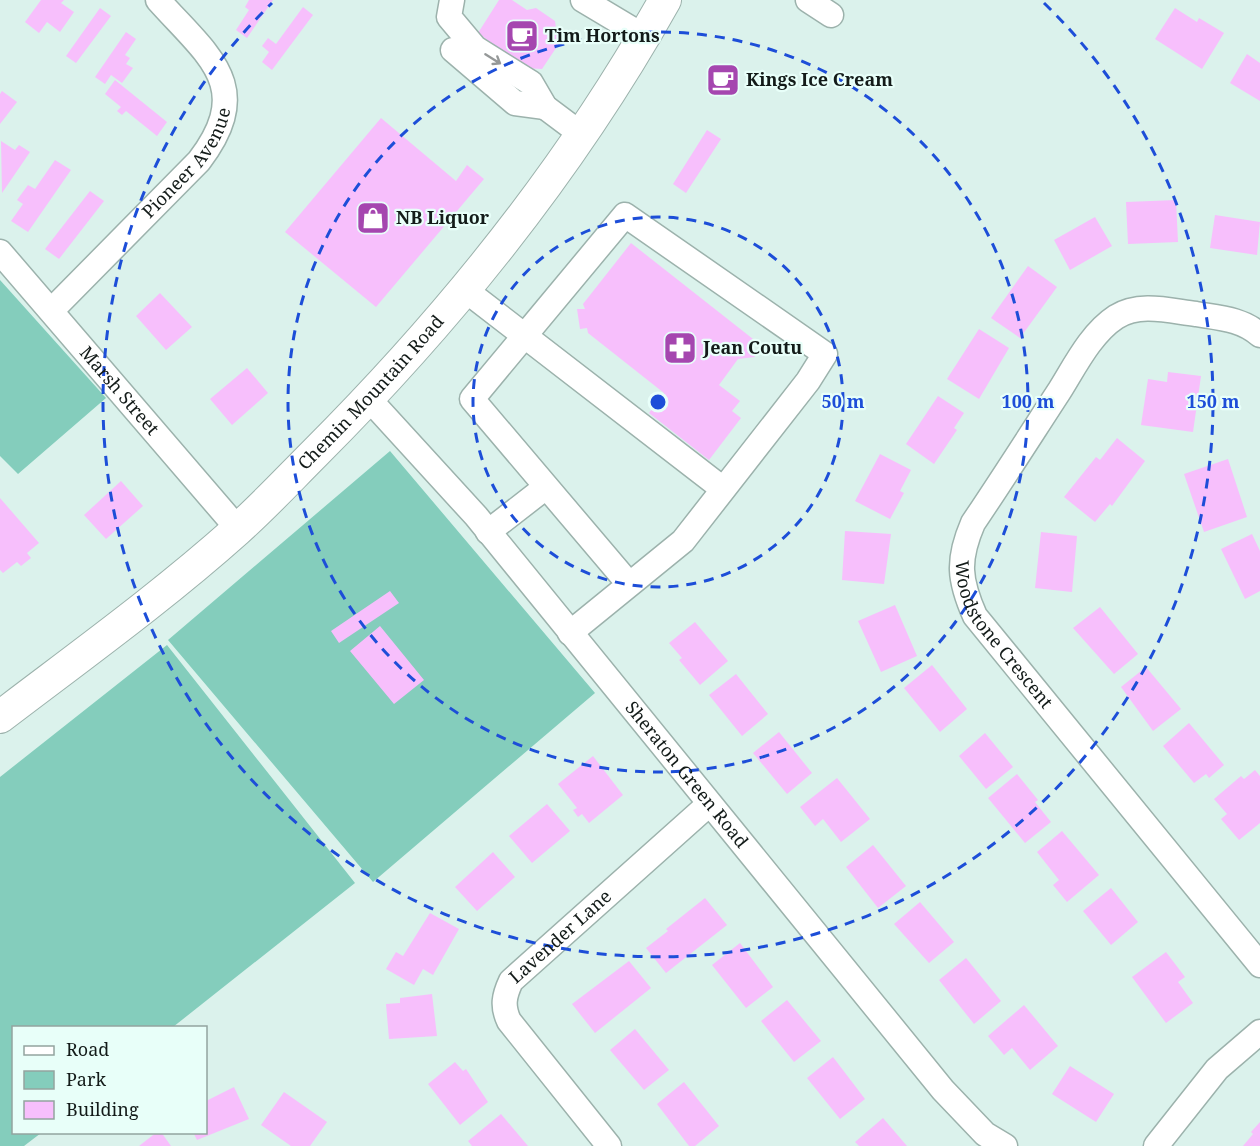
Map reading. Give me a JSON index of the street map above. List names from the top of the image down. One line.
{"streets":{"main road":["Chemin Mountain Road"],"street":["Pioneer Avenue","Marsh Street","Woodstone Crescent","Sheraton Green Road","Lavender Lane"]},"crossings":[["Pioneer Avenue","Marsh Street"],["Marsh Street","Chemin Mountain Road"],["Chemin Mountain Road","Sheraton Green Road"],["Sheraton Green Road","Lavender Lane"]],"places":{"cafe":["Tim Hortons","Kings Ice Cream"],"shop":["NB Liquor"],"pharmacy":["Jean Coutu"]},"legend":["Road","Park","Building"],"rings":["50 m","100 m","150 m"]}
